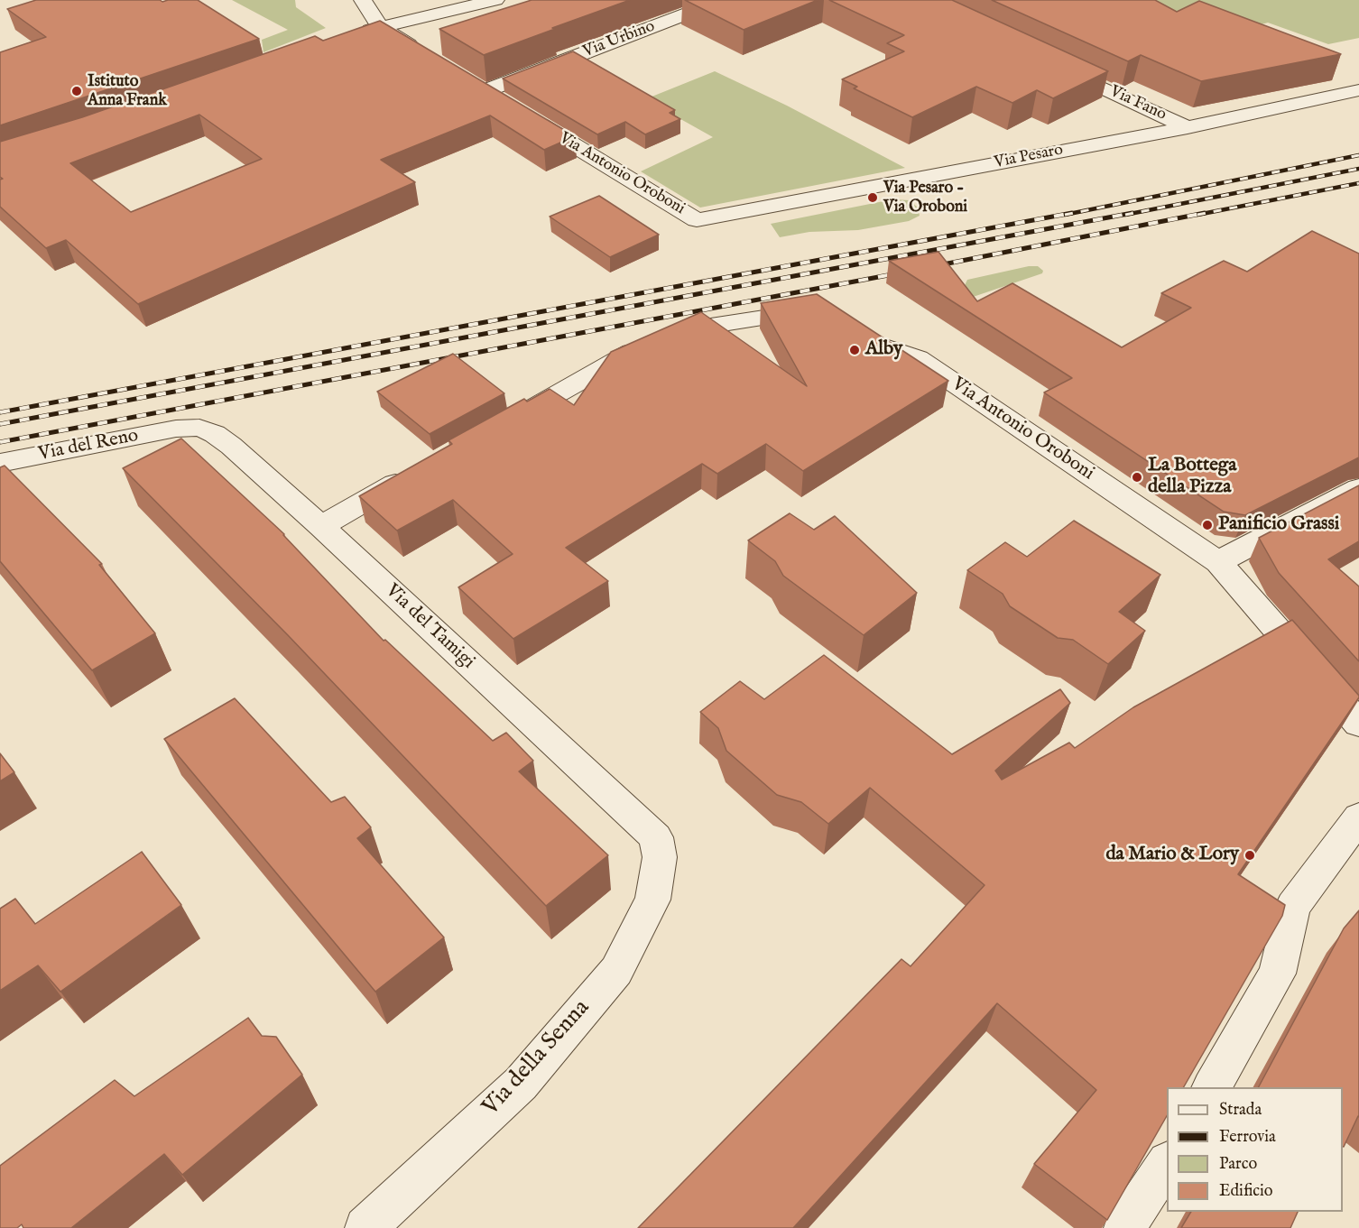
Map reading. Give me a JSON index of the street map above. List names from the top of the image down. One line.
{"streets":{"street":["Via Urbino","Via Fano","Via Pesaro","Via Antonio Oroboni","Via del Reno","Via del Tamigi","Via della Senna"]},"crossings":[["Via Fano","Via Pesaro"],["Via Pesaro","Via Antonio Oroboni"],["Via del Reno","Via del Tamigi"],["Via del Tamigi","Via della Senna"]],"places":["Istituto Anna Frank","Via Pesaro - Via Oroboni","Alby","La Bottega della Pizza","Panificio Grassi","da Mario & Lory"],"legend":["Strada","Ferrovia","Parco","Edificio"]}
